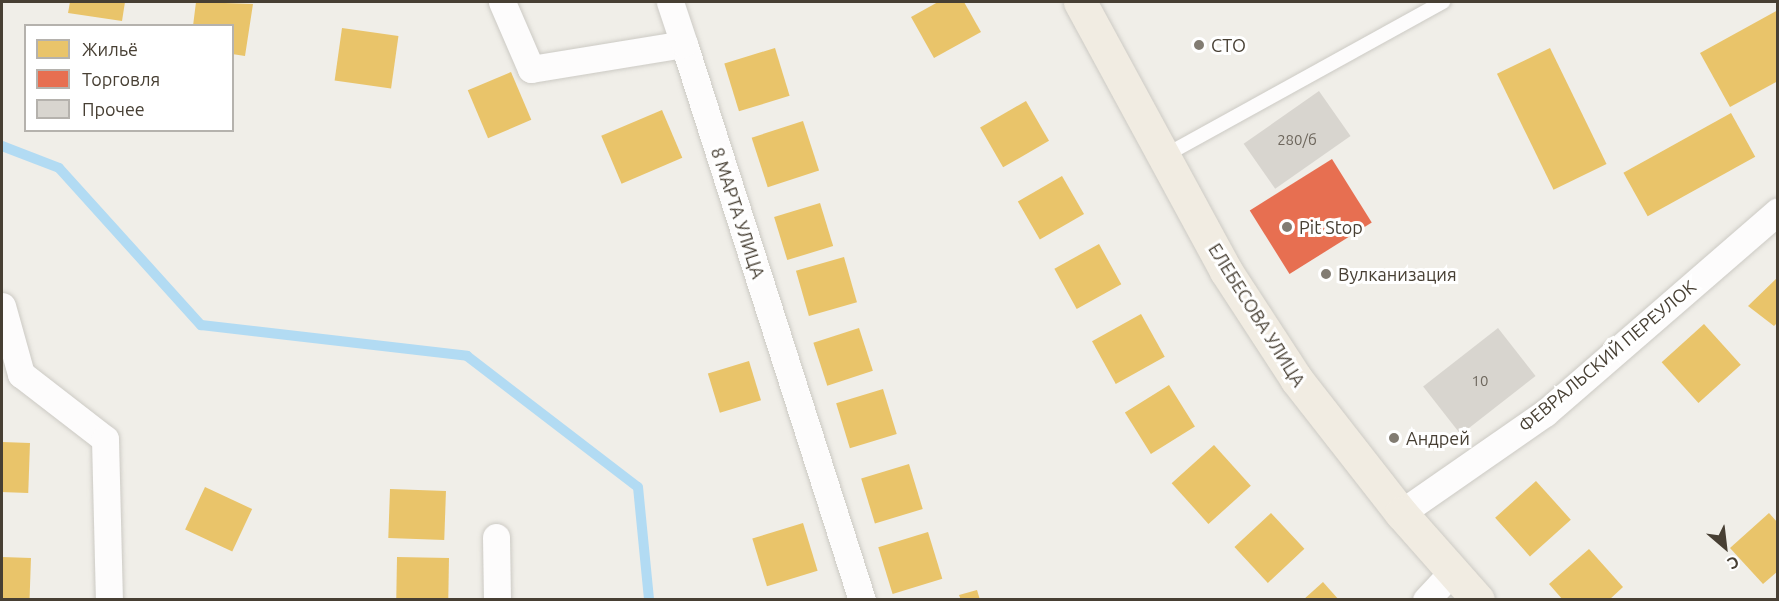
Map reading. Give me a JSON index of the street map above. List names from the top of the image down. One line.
{"streets":{"main road":["ЕЛЕБЕСОВА УЛИЦА"],"street":["8 МАРТА УЛИЦА","ФЕВРАЛЬСКИЙ ПЕРЕУЛОК"]},"crossings":[["ЕЛЕБЕСОВА УЛИЦА","ФЕВРАЛЬСКИЙ ПЕРЕУЛОК"]],"places":["СТО","Pit Stop","Вулканизация","Андрей"],"house_numbers":["280/б","10"],"legend":["Жильё","Торговля","Прочее"],"north":"bottom right"}
